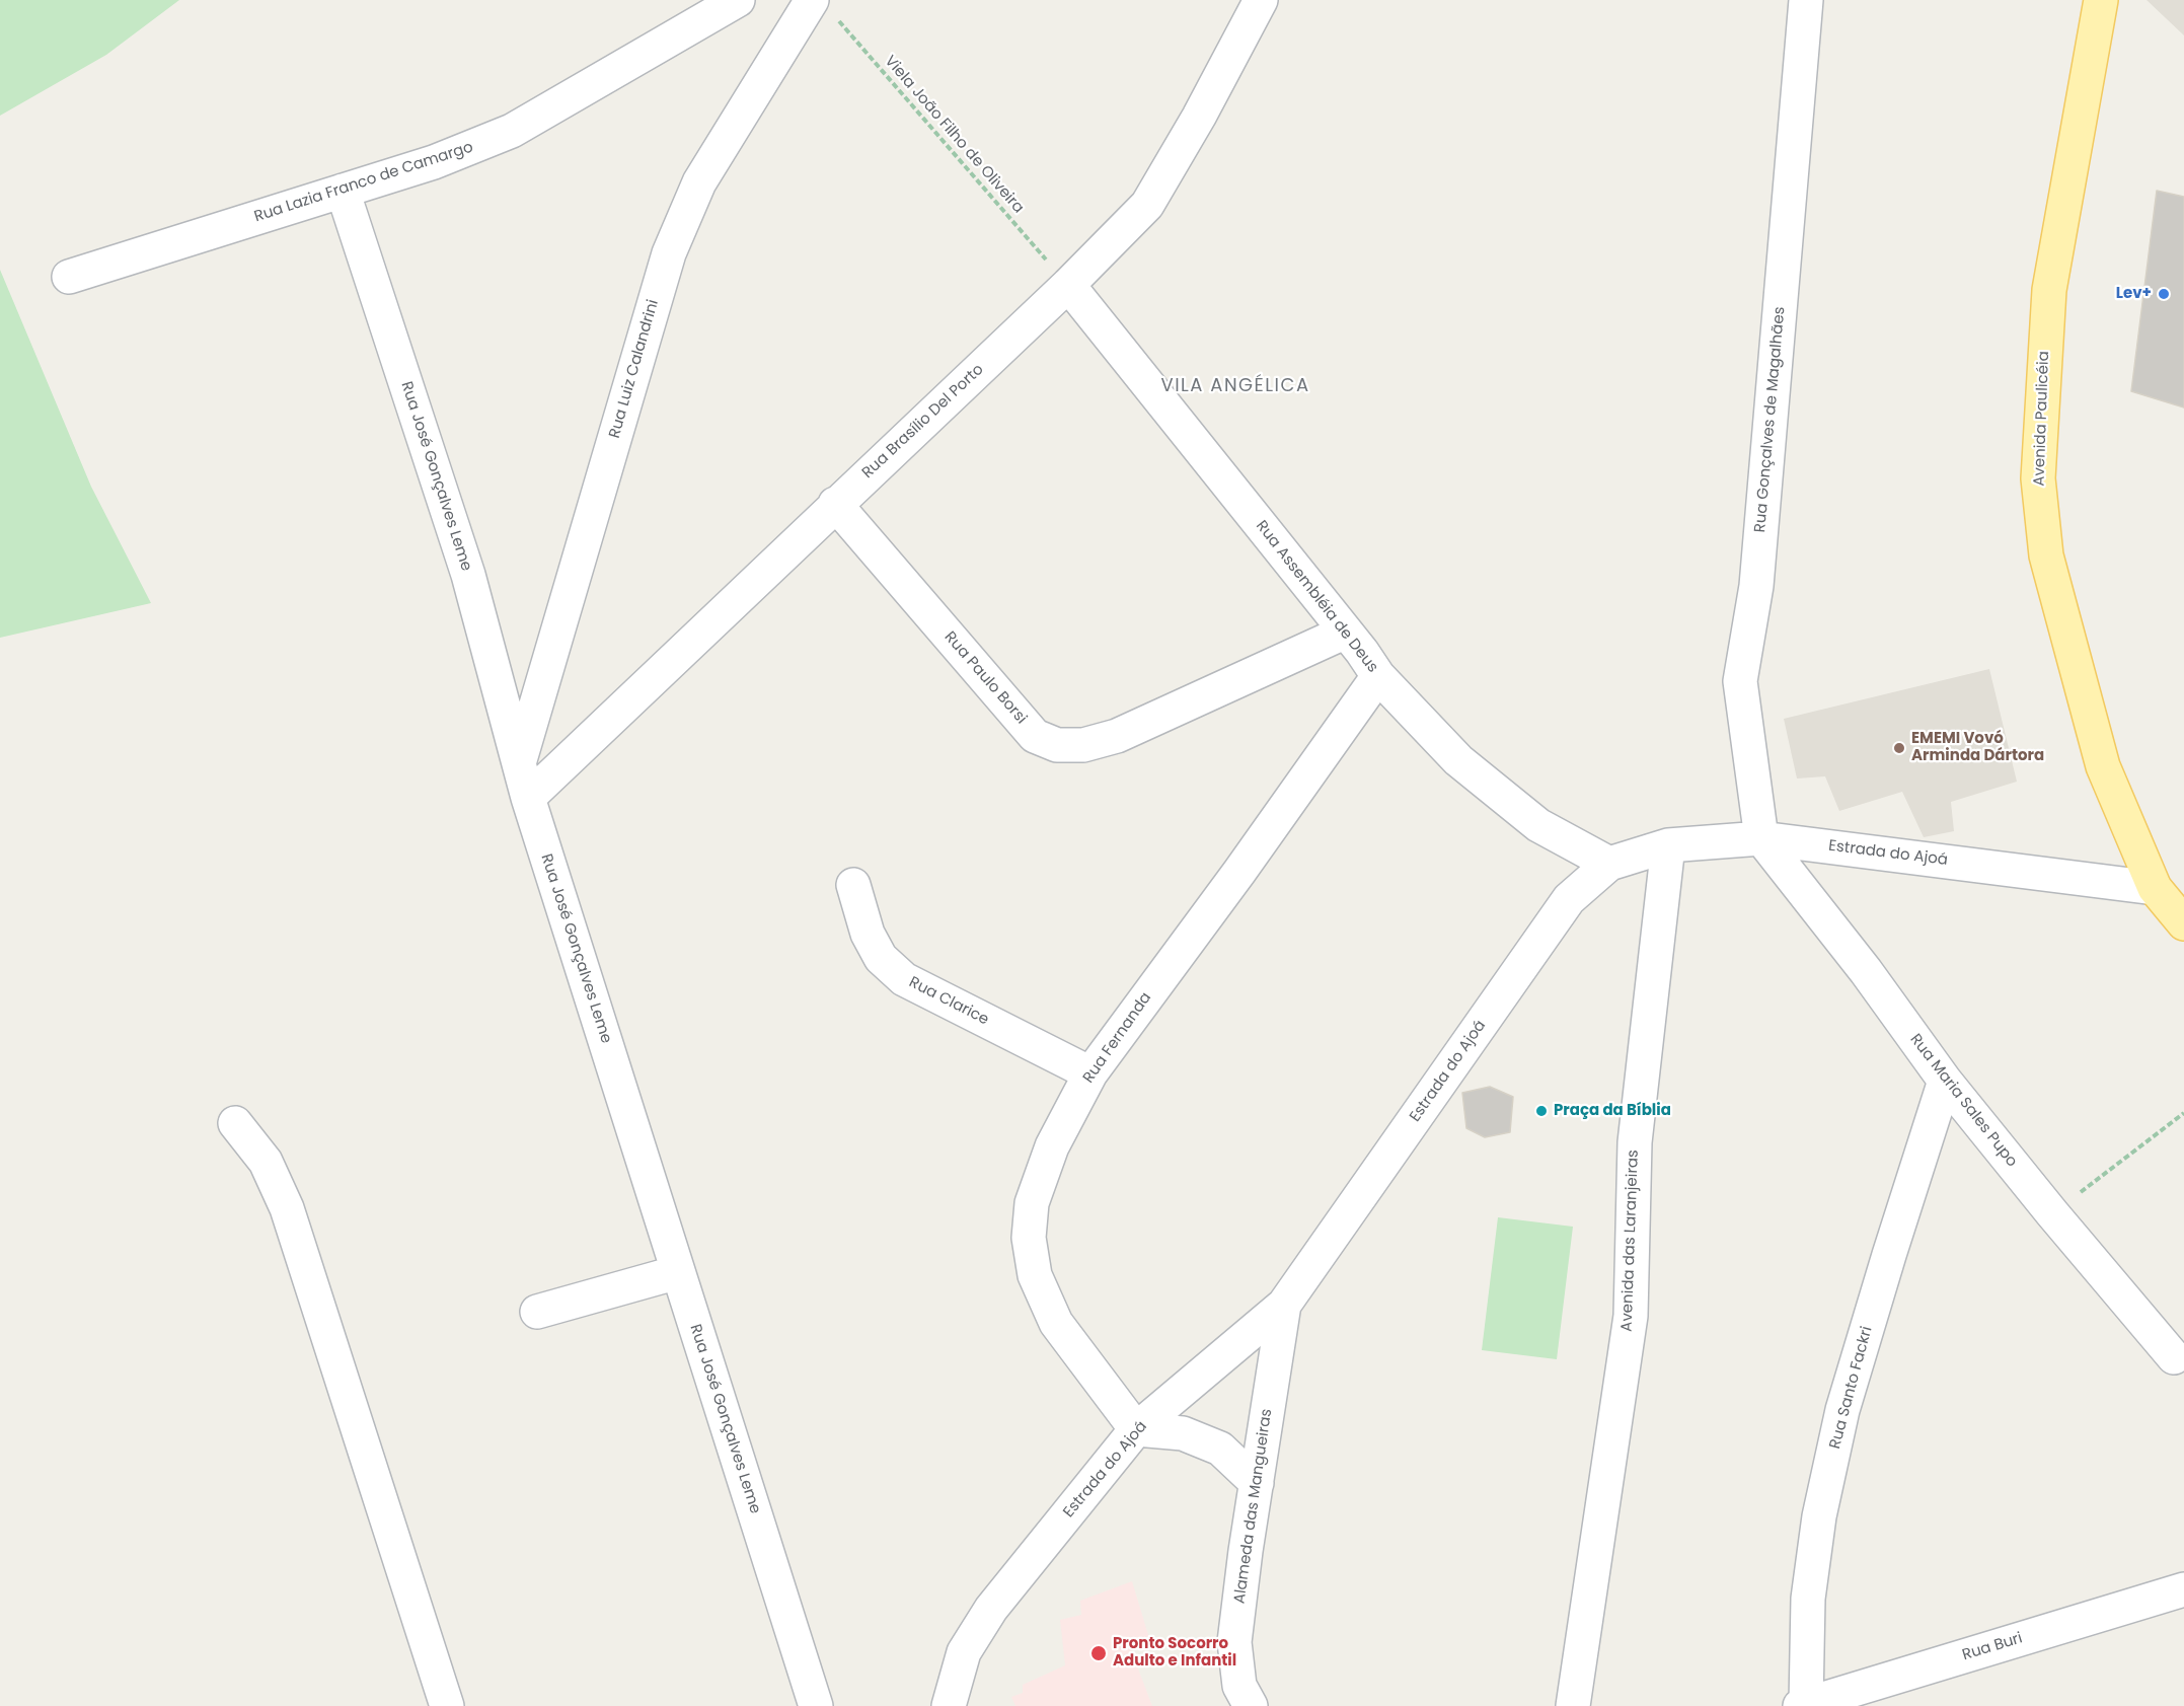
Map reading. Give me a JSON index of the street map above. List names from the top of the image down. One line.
{"streets":{"main road":["Avenida Paulicéia"],"street":["Rua Lazia Franco de Camargo","Rua Luiz Calandrini","Rua Gonçalves de Magalhães","Rua Brasílio Del Porto","Rua José Gonçalves Leme","Rua Assembléia de Deus","Rua Paulo Borsi","Estrada do Ajoá","Rua Clarice","Rua Fernanda","Rua Maria Sales Pupo","Avenida das Laranjeiras","Rua Santo Fackri","Alameda das Mangueiras","Rua Buri"],"path":["Viela João Filho de Oliveira"]},"crossings":[["Viela João Filho de Oliveira","Rua Luiz Calandrini"],["Viela João Filho de Oliveira","Rua Brasílio Del Porto"],["Viela João Filho de Oliveira","Rua Assembléia de Deus"],["Rua Lazia Franco de Camargo","Rua José Gonçalves Leme"],["Rua Luiz Calandrini","Rua José Gonçalves Leme"],["Avenida Paulicéia","Estrada do Ajoá"],["Rua Gonçalves de Magalhães","Estrada do Ajoá"],["Rua Gonçalves de Magalhães","Rua Maria Sales Pupo"],["Rua Brasílio Del Porto","Rua José Gonçalves Leme"],["Rua Brasílio Del Porto","Rua Assembléia de Deus"],["Rua Brasílio Del Porto","Rua Paulo Borsi"],["Rua Assembléia de Deus","Rua Paulo Borsi"],["Rua Assembléia de Deus","Estrada do Ajoá"],["Rua Assembléia de Deus","Rua Fernanda"],["Estrada do Ajoá","Rua Fernanda"],["Estrada do Ajoá","Rua Maria Sales Pupo"],["Estrada do Ajoá","Avenida das Laranjeiras"],["Estrada do Ajoá","Alameda das Mangueiras"],["Rua Clarice","Rua Fernanda"],["Rua Maria Sales Pupo","Rua Santo Fackri"],["Rua Santo Fackri","Rua Buri"]],"districts":["VILA ANGÉLICA"],"places":["Lev+","EMEMI Vovó Arminda Dártora","Praça da Bíblia","Pronto Socorro Adulto e Infantil"]}
